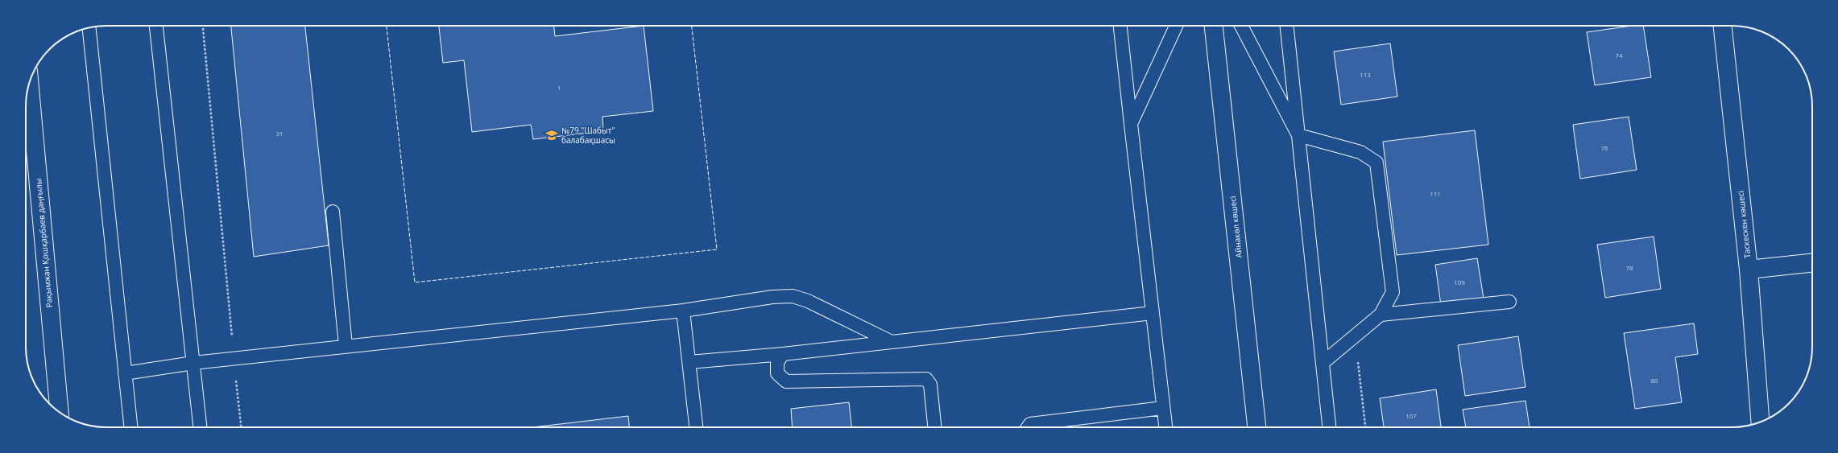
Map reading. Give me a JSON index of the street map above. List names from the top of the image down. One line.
{"streets":{"street":["Таскескен көшесі","Айнакөл көшесі","Рақымжан Қошқарбаев даңғылы"]},"places":{"school or university":["№79 \"Шабыт\" балабақшасы"]},"house_numbers":["74","113","1","31","76","111","78","109","80","107"]}
